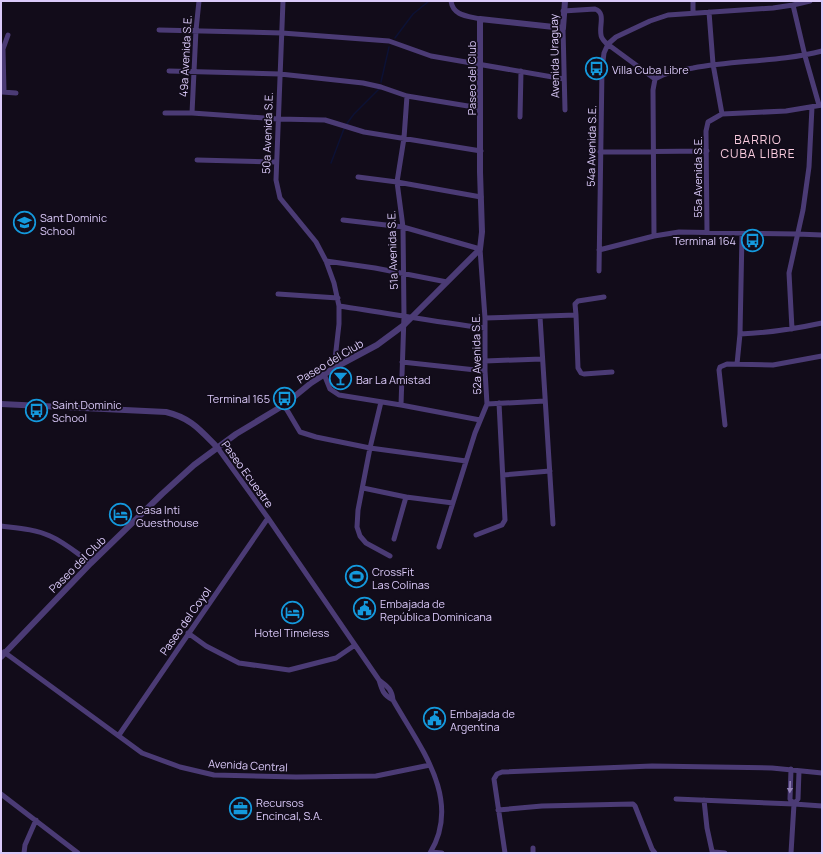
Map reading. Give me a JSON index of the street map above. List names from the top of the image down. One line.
{"streets":{"street":["49a Avenida S.E.","Avenida Uraguay","Paseo del Club","50a Avenida S.E.","54a Avenida S.E.","55a Avenida S.E.","51a Avenida S.E.","52a Avenida S.E.","Paseo Ecuestre","Paseo del Coyol","Avenida Central"]},"crossings":[["Paseo del Club","50a Avenida S.E."],["Paseo del Club","51a Avenida S.E."],["Paseo del Club","52a Avenida S.E."],["Paseo del Club","Paseo Ecuestre"],["Paseo del Club","Avenida Central"],["Paseo Ecuestre","Paseo del Coyol"],["Paseo Ecuestre","Avenida Central"],["Paseo del Coyol","Avenida Central"]],"districts":["BARRIO CUBA LIBRE"],"places":{"bus stop":["Villa Cuba Libre","Terminal 164","Terminal 165","Saint Dominic School"],"school or university":["Sant Dominic School"],"bar":["Bar La Amistad"],"hotel":["Casa Inti Guesthouse","Hotel Timeless"],"sports":["CrossFit Las Colinas"],"public building":["Embajada de República Dominicana","Embajada de Argentina"],"office":["Recursos Encincal, S.A."]}}
